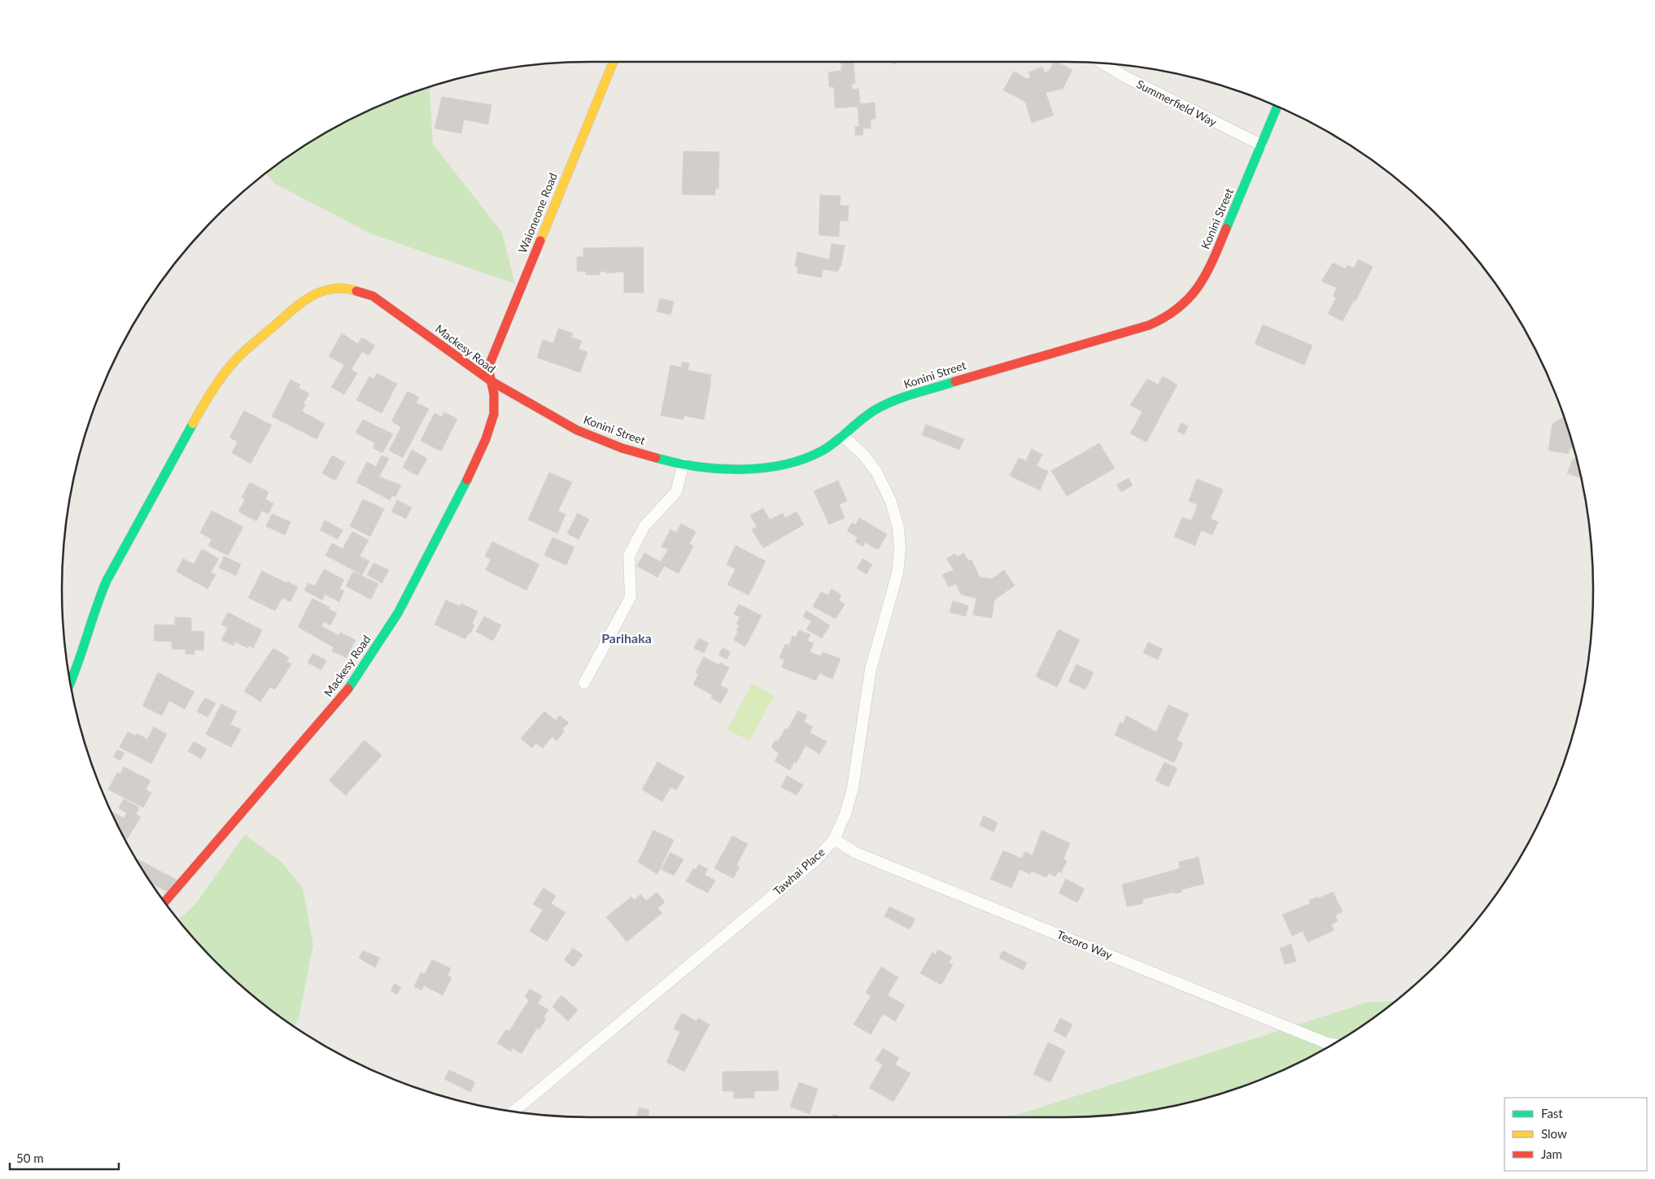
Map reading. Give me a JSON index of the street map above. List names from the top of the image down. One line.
{"streets":{"street":["Summerfield Way","Waioneone Road","Konini Street","Mackesy Road","Tawhai Place","Tesoro Way"]},"crossings":[["Summerfield Way","Konini Street"],["Waioneone Road","Konini Street"],["Waioneone Road","Mackesy Road"],["Konini Street","Mackesy Road"],["Konini Street","Tawhai Place"],["Tawhai Place","Tesoro Way"]],"districts":["Parihaka"],"legend":["Fast","Slow","Jam"],"scale_bar":"50 m"}
